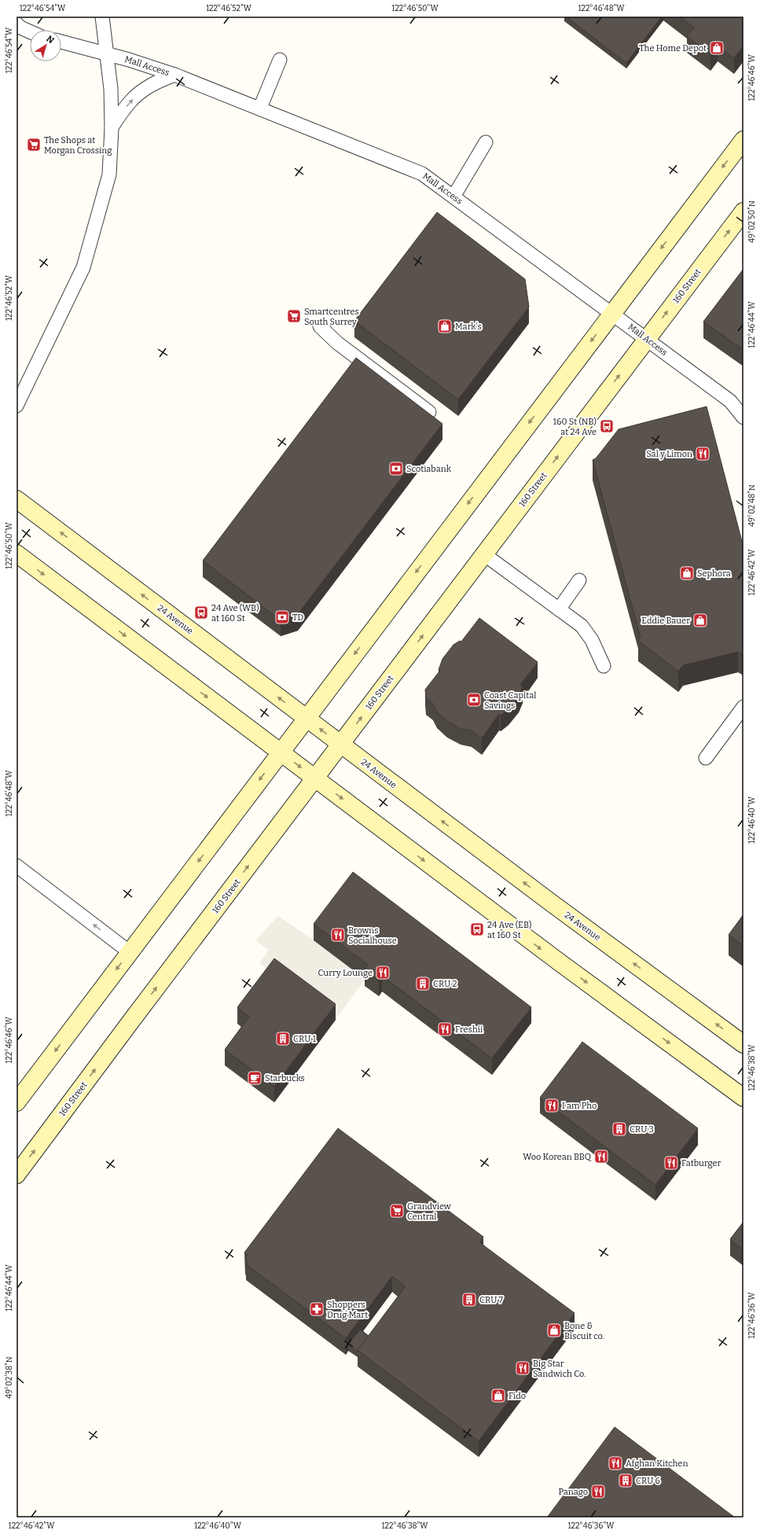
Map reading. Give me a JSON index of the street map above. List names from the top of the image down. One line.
{"streets":{"main road":["160 Street","24 Avenue"],"lane":["Mall Access"]},"crossings":[["Mall Access","160 Street"],["160 Street","24 Avenue"]],"places":{"shop":["The Home Depot","Mark's","Sephora","Eddie Bauer","Bone & Biscuit co.","Fido"],"supermarket":["The Shops at Morgan Crossing","Smartcentres South Surrey","Grandview Central"],"bus stop":["160 St (NB) at 24 Ave","24 Ave (WB) at 160 St","24 Ave (EB) at 160 St"],"restaurant":["Sal y Limon","Browns Socialhouse","Curry Lounge","Freshii","I am Pho","Woo Korean BBQ","Fatburger","Big Star Sandwich Co.","Afghan Kitchen","Panago"],"bank":["Scotiabank","TD","Coast Capital Savings"],"building":["CRU 2","CRU 1","CRU 3","CRU 7","CRU 6"],"cafe":["Starbucks"],"pharmacy":["Shoppers Drug Mart"]},"north":"top right","coordinates":["122°46'54\"W","122°46'52\"W","122°46'50\"W","122°46'48\"W","122°46'46\"W","49°02'50\"N","122°46'44\"W","49°02'48\"N","122°46'42\"W","122°46'40\"W","122°46'38\"W","122°46'36\"W","49°02'38\"N"]}
